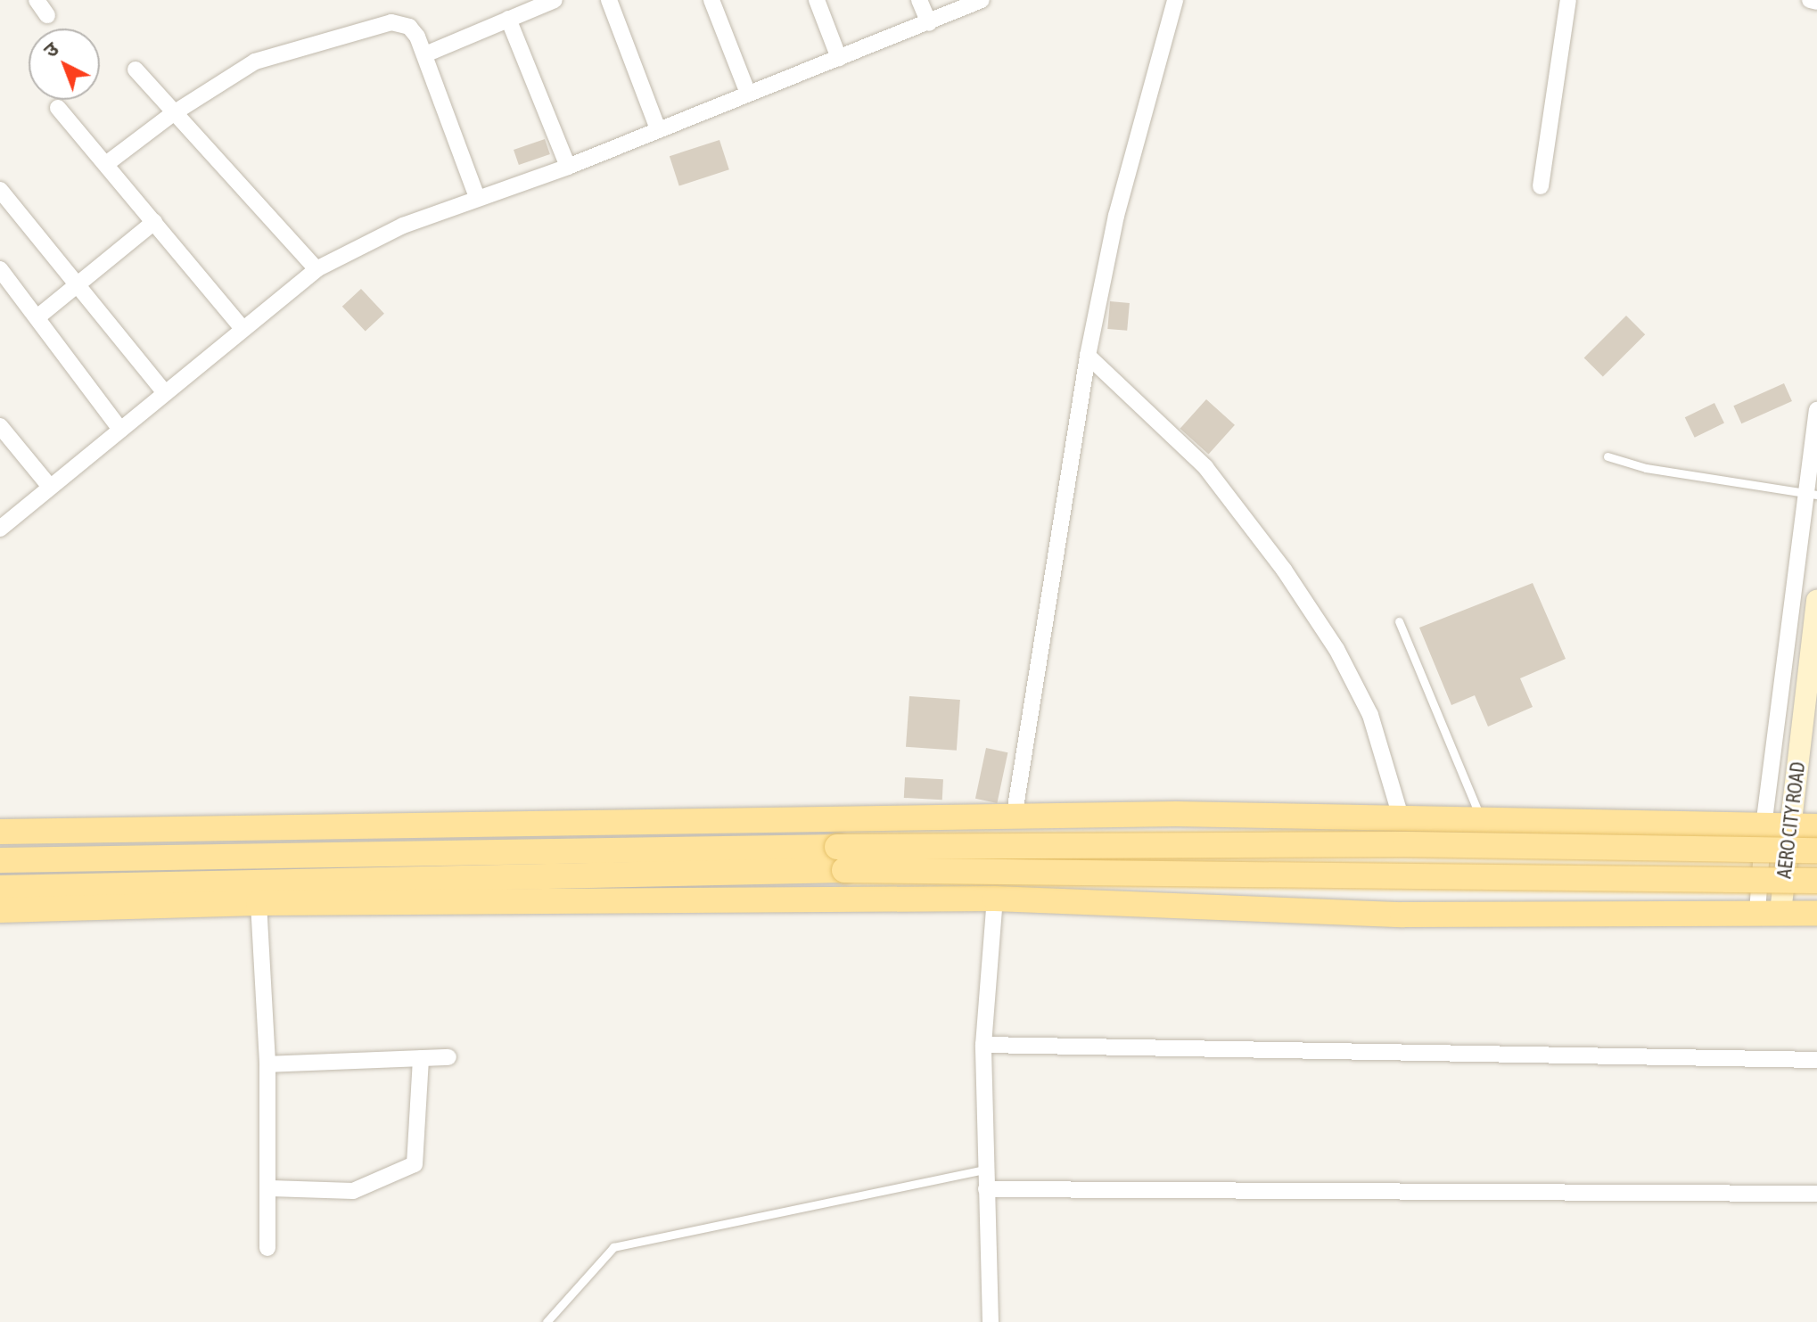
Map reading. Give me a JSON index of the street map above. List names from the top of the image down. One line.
{"streets":{"street":["AERO CITY ROAD"]},"north":"top left"}
